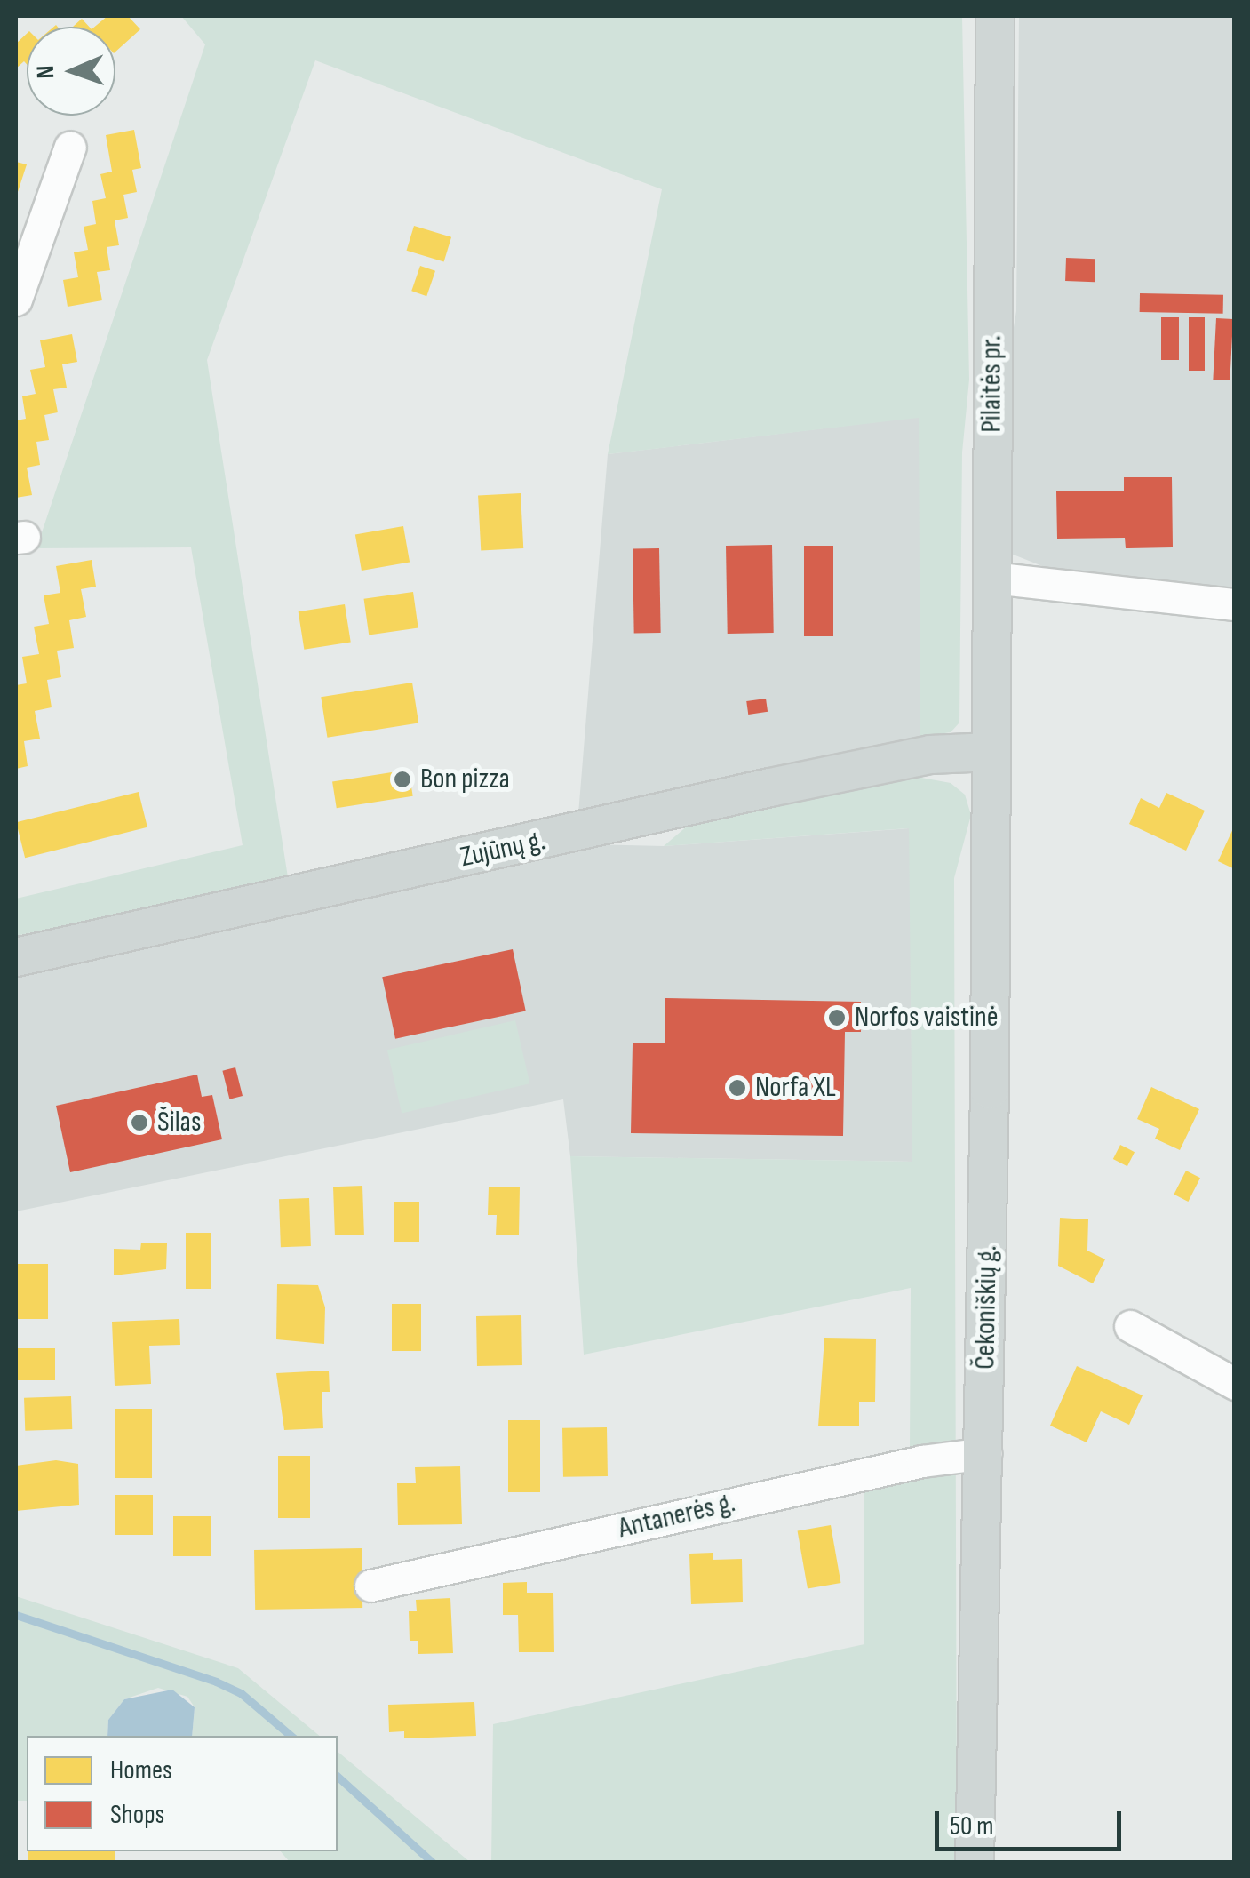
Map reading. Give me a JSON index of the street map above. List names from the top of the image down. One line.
{"streets":{"main road":["Pilaitės pr.","Zujūnų g.","Čekoniškių g."],"street":["Antanerės g."]},"crossings":[["Pilaitės pr.","Zujūnų g."],["Pilaitės pr.","Čekoniškių g."],["Zujūnų g.","Čekoniškių g."],["Čekoniškių g.","Antanerės g."]],"places":["Bon pizza","Norfos vaistinė","Norfa XL","Šilas"],"legend":["Homes","Shops"],"scale_bar":"50 m","north":"left"}
